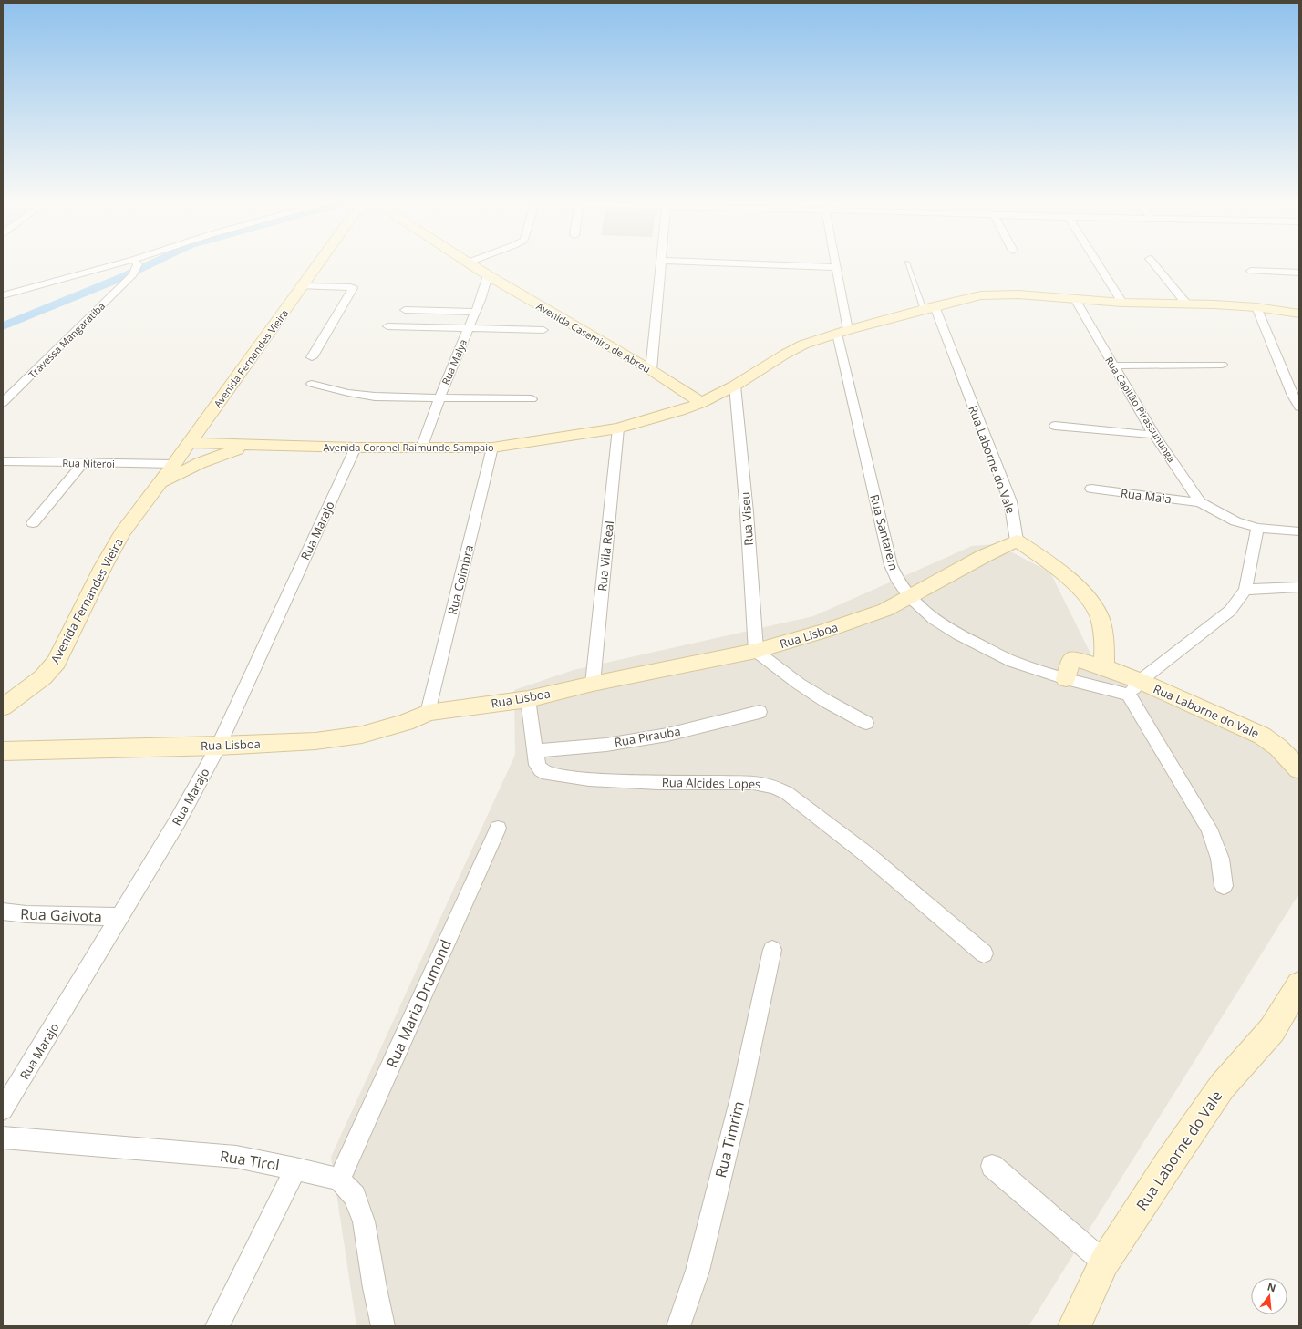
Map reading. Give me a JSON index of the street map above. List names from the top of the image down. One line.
{"streets":{"main road":["Avenida Casemiro de Abreu","Avenida Fernandes Vieira","Avenida Coronel Raimundo Sampaio","Rua Laborne do Vale","Rua Lisboa"],"street":["Travessa Mangaratiba","Rua Malya","Rua Capitão Pirassununga","Rua Niteroi","Rua Maia","Rua Viseu","Rua Marajo","Rua Santarem","Rua Vila Real","Rua Coimbra","Rua Pirauba","Rua Alcides Lopes","Rua Gaivota","Rua Maria Drumond","Rua Timrim","Rua Tirol"]},"crossings":[["Avenida Casemiro de Abreu","Rua Malya"],["Avenida Casemiro de Abreu","Avenida Coronel Raimundo Sampaio"],["Avenida Fernandes Vieira","Avenida Coronel Raimundo Sampaio"],["Avenida Fernandes Vieira","Rua Niteroi"],["Rua Malya","Avenida Coronel Raimundo Sampaio"],["Rua Capitão Pirassununga","Avenida Coronel Raimundo Sampaio"],["Rua Capitão Pirassununga","Rua Maia"],["Avenida Coronel Raimundo Sampaio","Rua Laborne do Vale"],["Avenida Coronel Raimundo Sampaio","Rua Viseu"],["Avenida Coronel Raimundo Sampaio","Rua Marajo"],["Avenida Coronel Raimundo Sampaio","Rua Santarem"],["Avenida Coronel Raimundo Sampaio","Rua Vila Real"],["Avenida Coronel Raimundo Sampaio","Rua Coimbra"],["Rua Laborne do Vale","Rua Santarem"],["Rua Laborne do Vale","Rua Lisboa"],["Rua Viseu","Rua Lisboa"],["Rua Marajo","Rua Lisboa"],["Rua Marajo","Rua Gaivota"],["Rua Santarem","Rua Lisboa"],["Rua Vila Real","Rua Lisboa"],["Rua Coimbra","Rua Lisboa"],["Rua Lisboa","Rua Alcides Lopes"],["Rua Pirauba","Rua Alcides Lopes"],["Rua Maria Drumond","Rua Tirol"]],"north":"top"}
